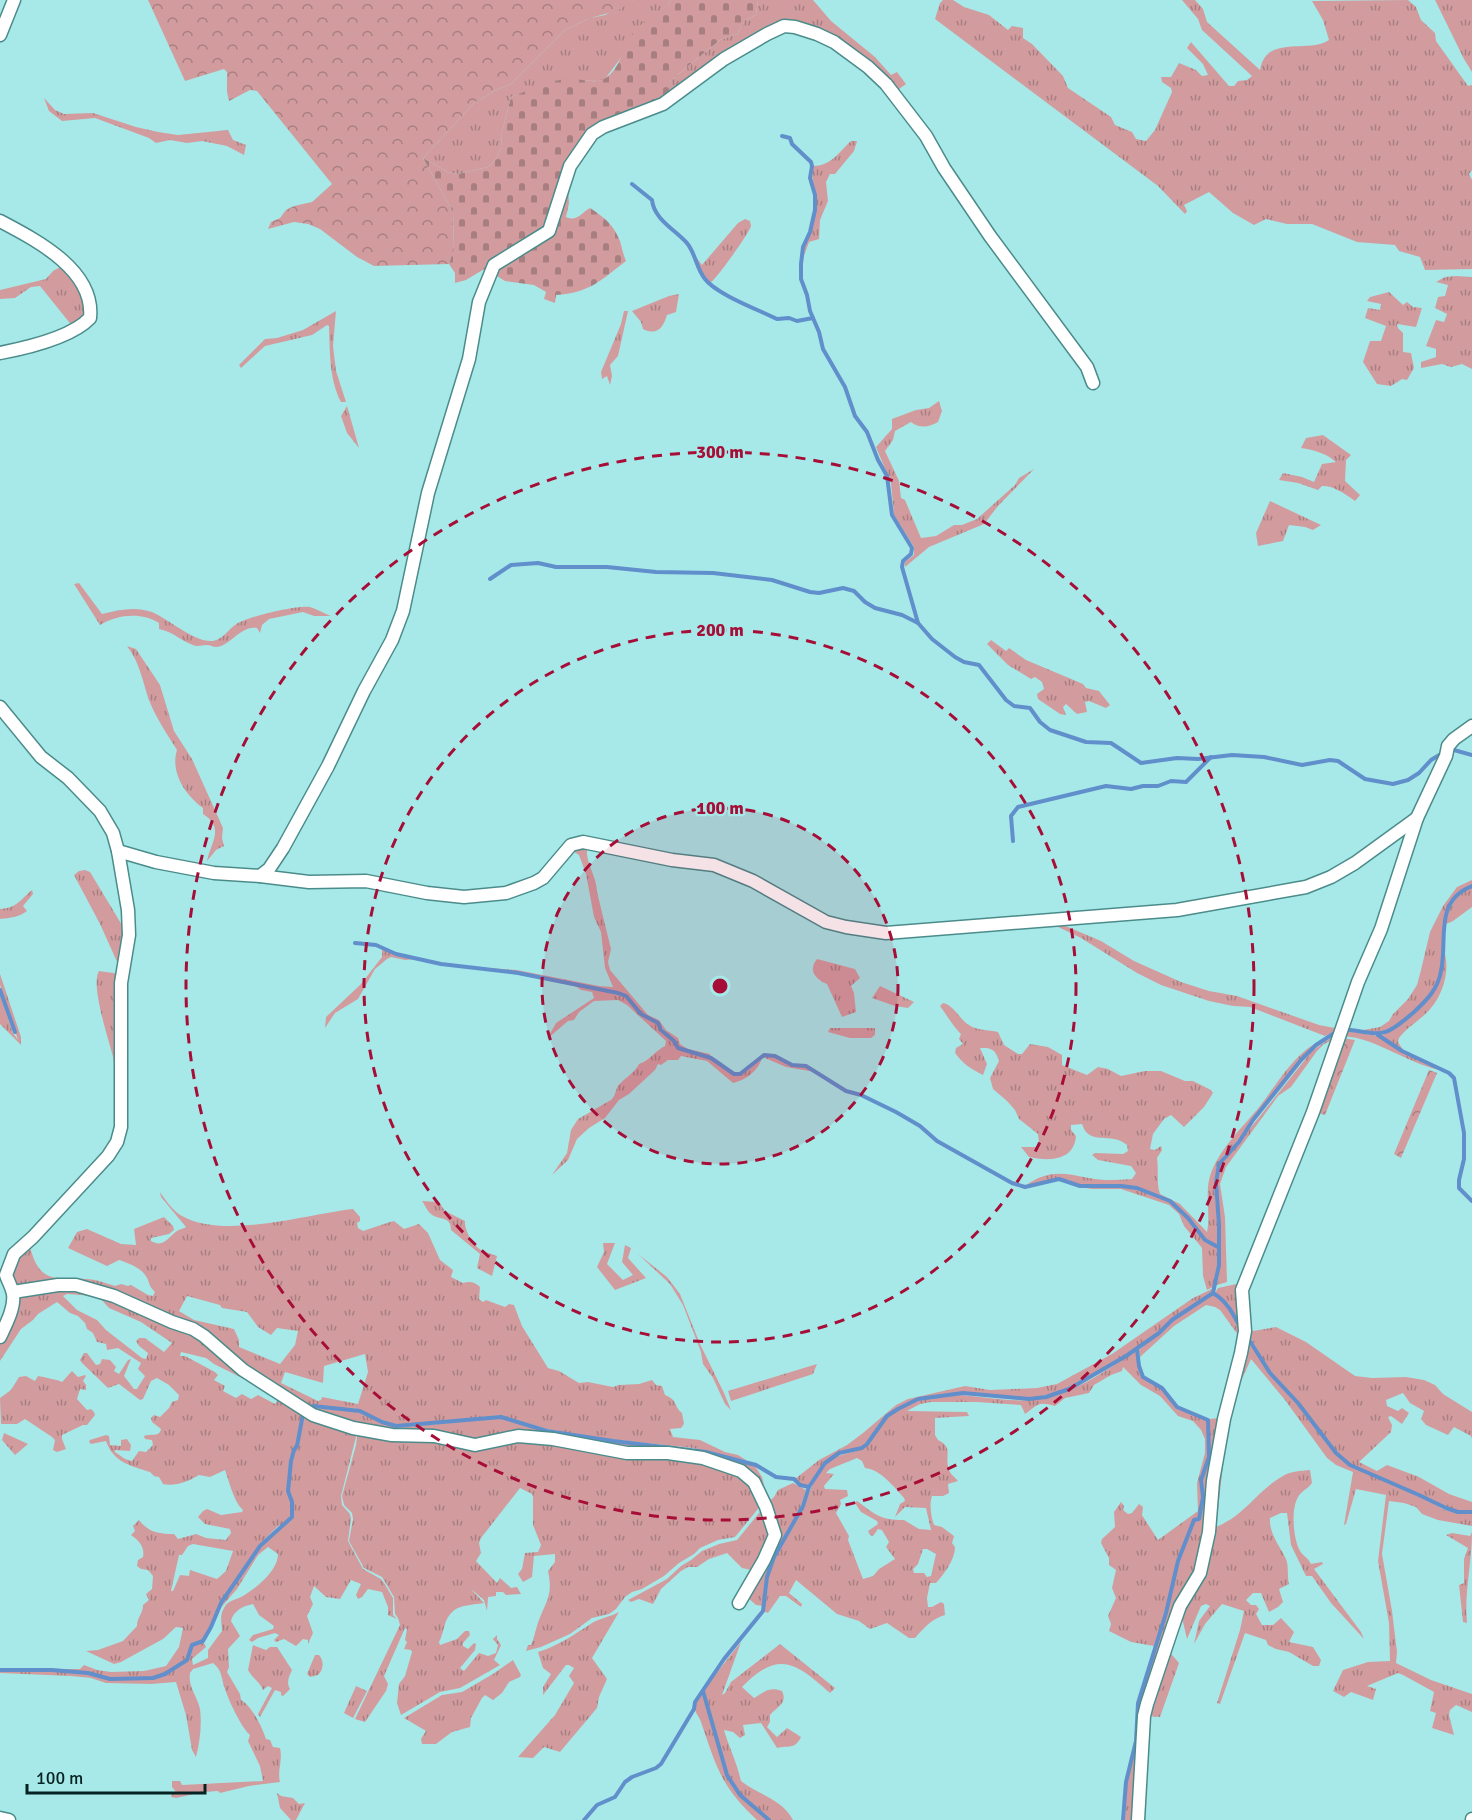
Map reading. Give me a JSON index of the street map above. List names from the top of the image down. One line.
{"scale_bar":"100 m","rings":["300 m","200 m","100 m"]}
